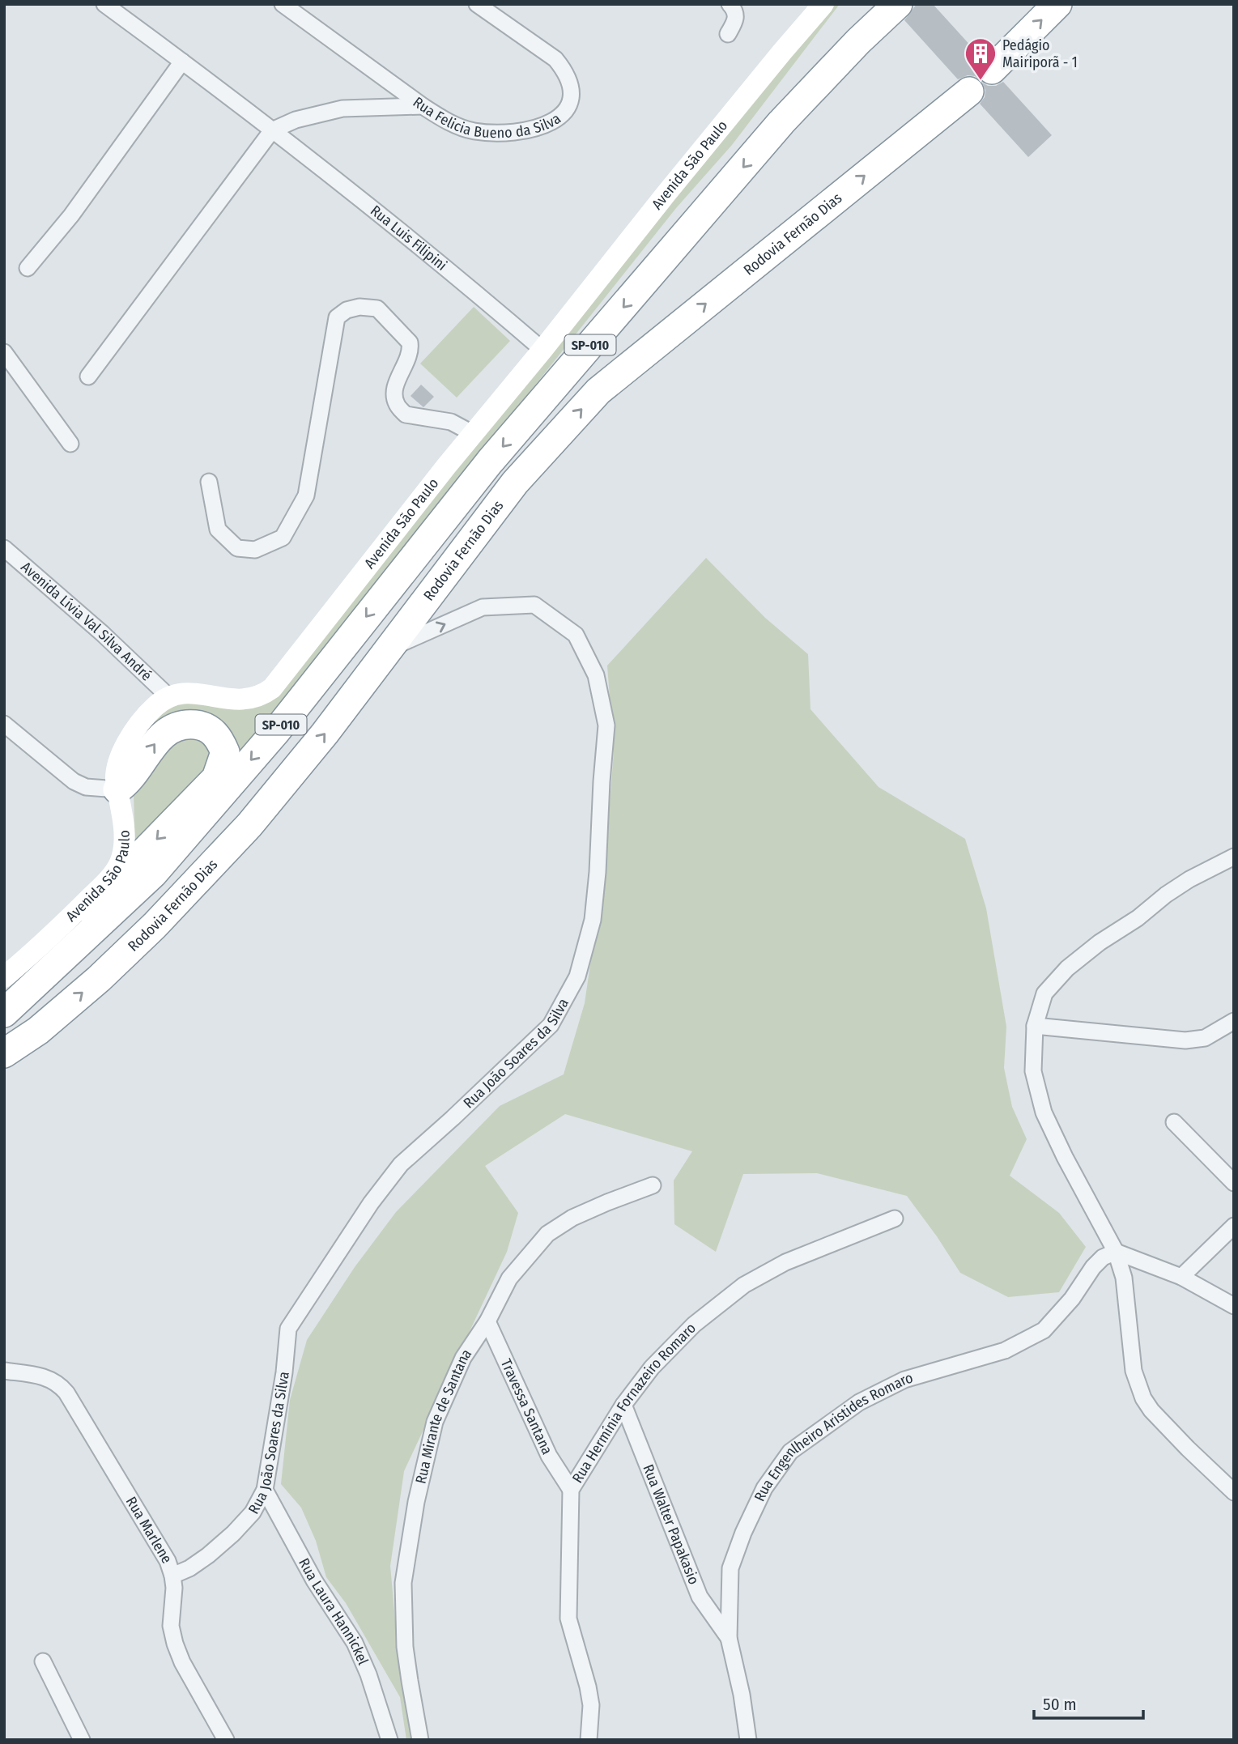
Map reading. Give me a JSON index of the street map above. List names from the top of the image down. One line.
{"streets":{"highway":["Rodovia Fernão Dias","SP-010"],"street":["Rua Felicia Bueno da Silva","Avenida São Paulo","Rua Luis Filipini","Avenida Lívia Val Silva André","Rua João Soares da Silva","Rua Hermínia Fornazeiro Romaro","Travessa Santana","Rua Mirante de Santana","Rua Engenlheiro Aristides Romaro","Rua Walter Papakasio","Rua Marlene","Rua Laura Hannickel"]},"crossings":[["Avenida São Paulo","Rua Luis Filipini"],["Avenida São Paulo","Avenida Lívia Val Silva André"],["Rodovia Fernão Dias","Rua João Soares da Silva"],["Rua João Soares da Silva","Rua Marlene"],["Rua João Soares da Silva","Rua Laura Hannickel"],["Rua Hermínia Fornazeiro Romaro","Travessa Santana"],["Rua Hermínia Fornazeiro Romaro","Rua Walter Papakasio"],["Travessa Santana","Rua Mirante de Santana"],["Rua Engenlheiro Aristides Romaro","Rua Walter Papakasio"]],"places":{"building":["Pedágio Mairiporã - 1"]},"scale_bar":"50 m"}
